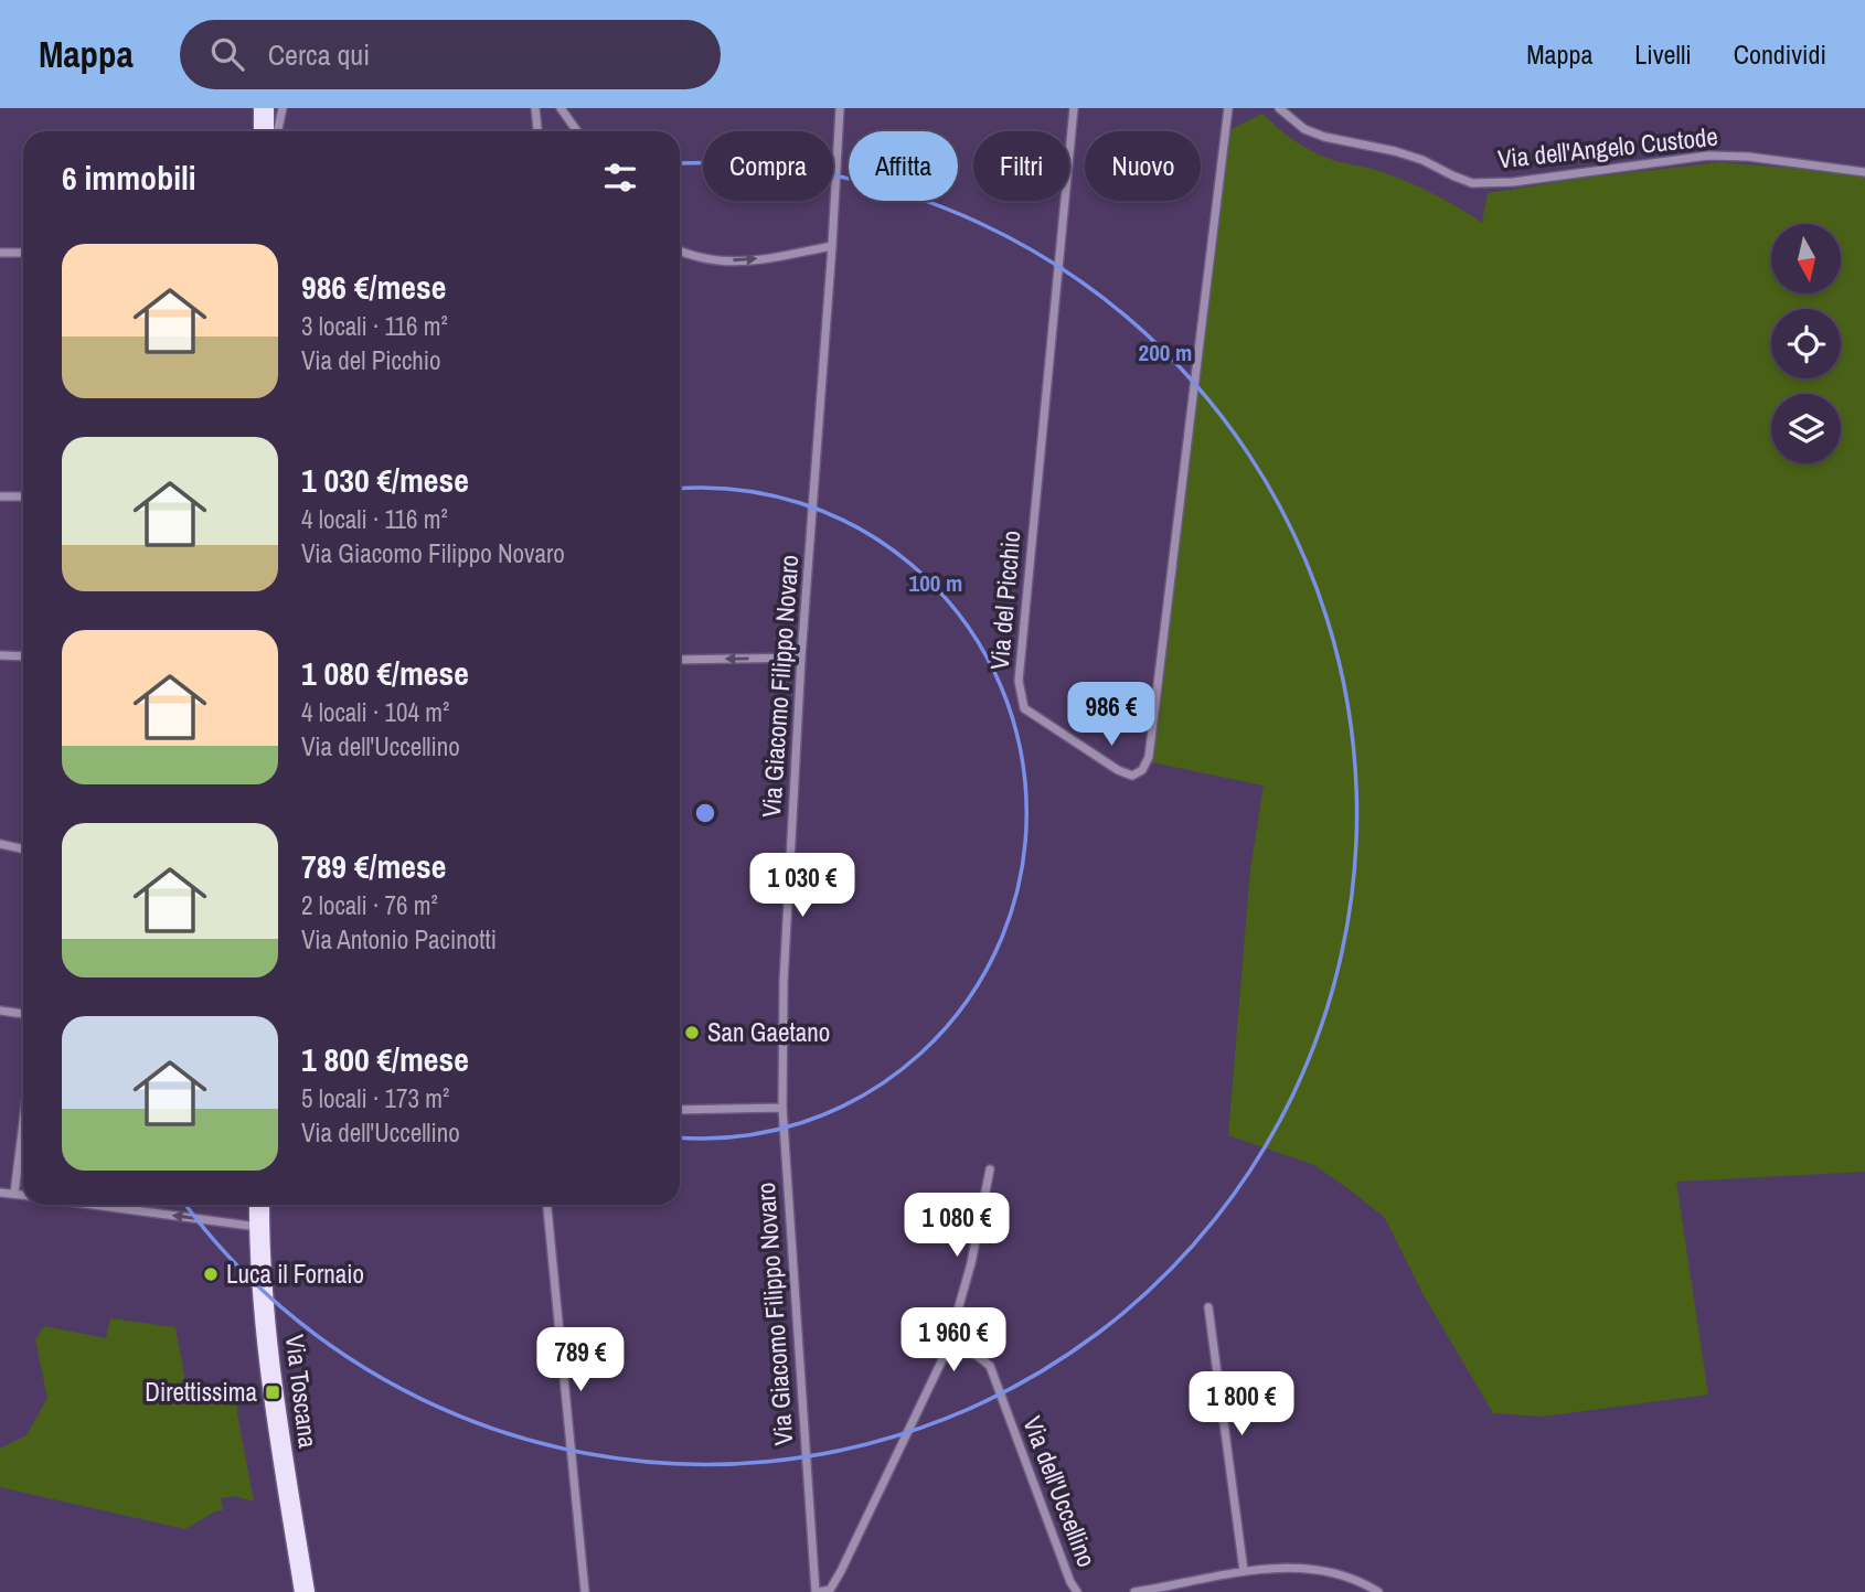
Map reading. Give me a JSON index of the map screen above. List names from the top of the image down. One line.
{"streets":{"main road":["Via Toscana"],"street":["Via dell'Angelo Custode","Via del Picchio","Via Giacomo Filippo Novaro","Via dell'Uccellino"]},"places":{"other":["San Gaetano","Luca il Fornaio"],"transit":["Direttissima"]},"north":"bottom","page":{"header":"Mappa","search":"Cerca qui","nav":["Mappa","Livelli","Condividi"],"chip":["Compra","Affitta","Filtri","Nuovo"],"heading":"6 immobili","list":[{"name":"986 €/mese","note":"3 locali · 116 m² · Via del Picchio"},{"name":"1 030 €/mese","note":"4 locali · 116 m² · Via Giacomo Filippo Novaro"},{"name":"1 080 €/mese","note":"4 locali · 104 m² · Via dell'Uccellino"},{"name":"789 €/mese","note":"2 locali · 76 m² · Via Antonio Pacinotti"},{"name":"1 800 €/mese","note":"5 locali · 173 m² · Via dell'Uccellino"}],"price":["986 €","1 030 €","1 080 €","1 960 €","789 €","1 800 €"]},"rings":["200 m","100 m"]}
